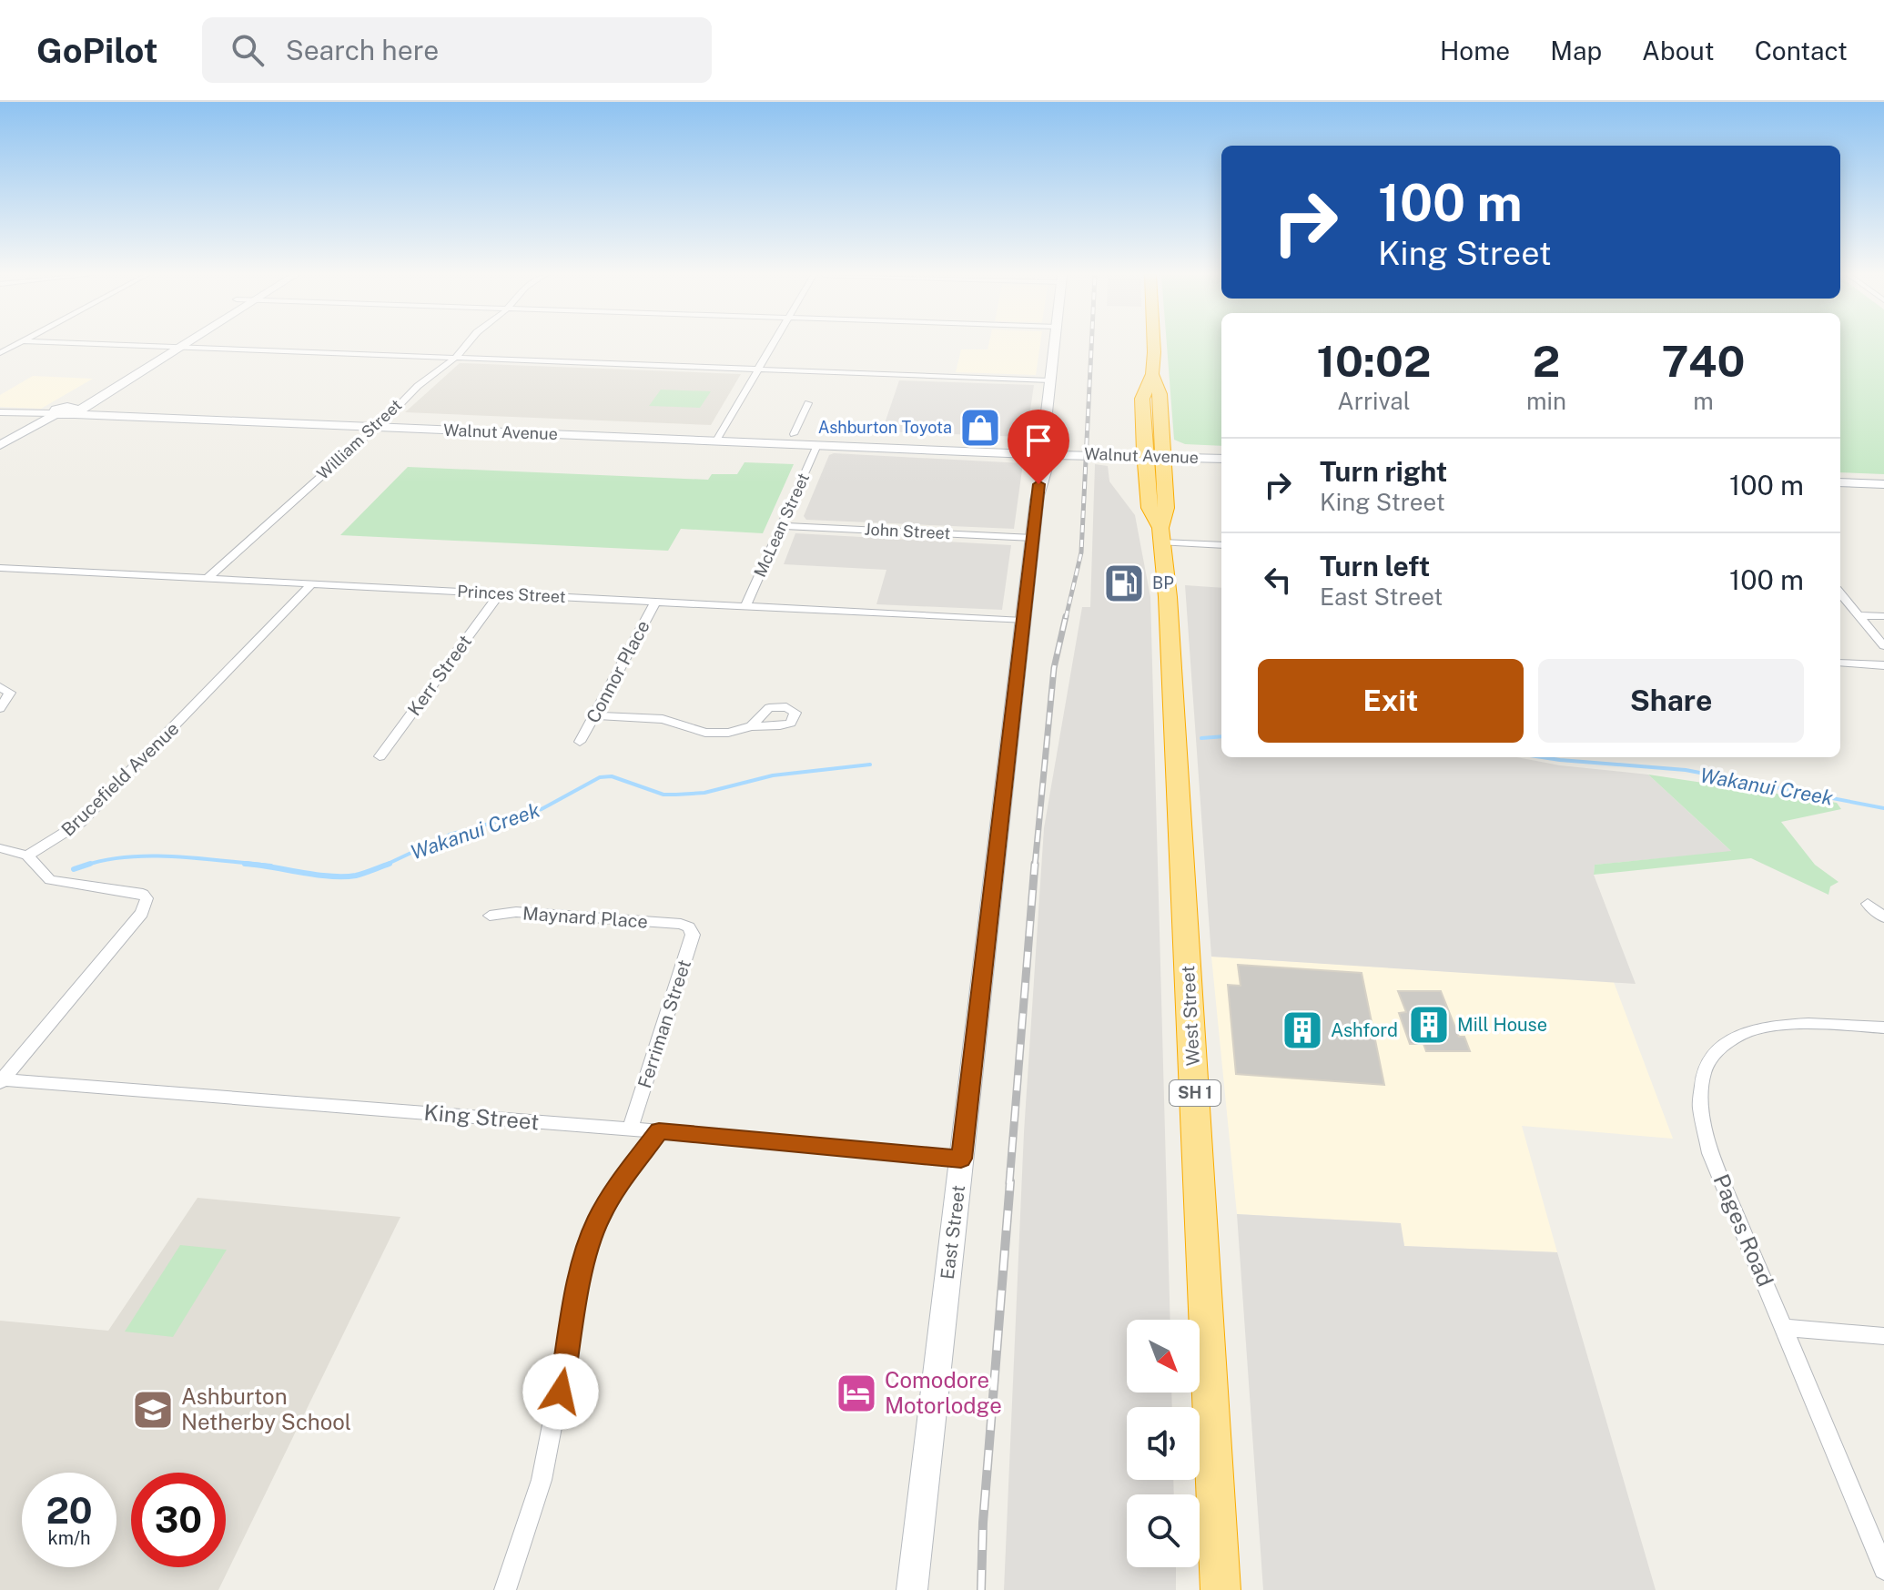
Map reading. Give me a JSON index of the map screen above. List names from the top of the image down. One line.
{"streets":{"highway":["West Street","SH 1"],"street":["Walnut Avenue","William Street","McLean Street","John Street","Princes Street","Connor Place","Kerr Street","Brucefield Avenue","Maynard Place","Ferriman Street","King Street","Pages Road","East Street"]},"crossings":[["Walnut Avenue","William Street"],["Walnut Avenue","McLean Street"],["Walnut Avenue","West Street"],["Walnut Avenue","East Street"],["William Street","Princes Street"],["McLean Street","John Street"],["McLean Street","Princes Street"],["John Street","East Street"],["Princes Street","Connor Place"],["Princes Street","Kerr Street"],["Princes Street","Brucefield Avenue"],["Princes Street","East Street"],["Maynard Place","Ferriman Street"],["Ferriman Street","King Street"],["King Street","East Street"]],"water":["Wakanui Creek"],"places":{"shop":["Ashburton Toyota"],"fuel station":["BP"],"building":["Mill House","Ashford"],"hotel":["Comodore Motorlodge"],"school or university":["Ashburton Netherby School"]},"north":"bottom right","page":{"header":"GoPilot","search":"Search here","nav":["Home","Map","About","Contact"],"turn":["100 m","King Street"],"eta":["10:02","Arrival","2","min","740","m"],"list":[{"name":"Turn right","note":"King Street","value":"100 m"},{"name":"Turn left","note":"East Street","value":"100 m"}],"buttons":["Exit","Share"],"speed":"20 km/h","limit":"30"}}
